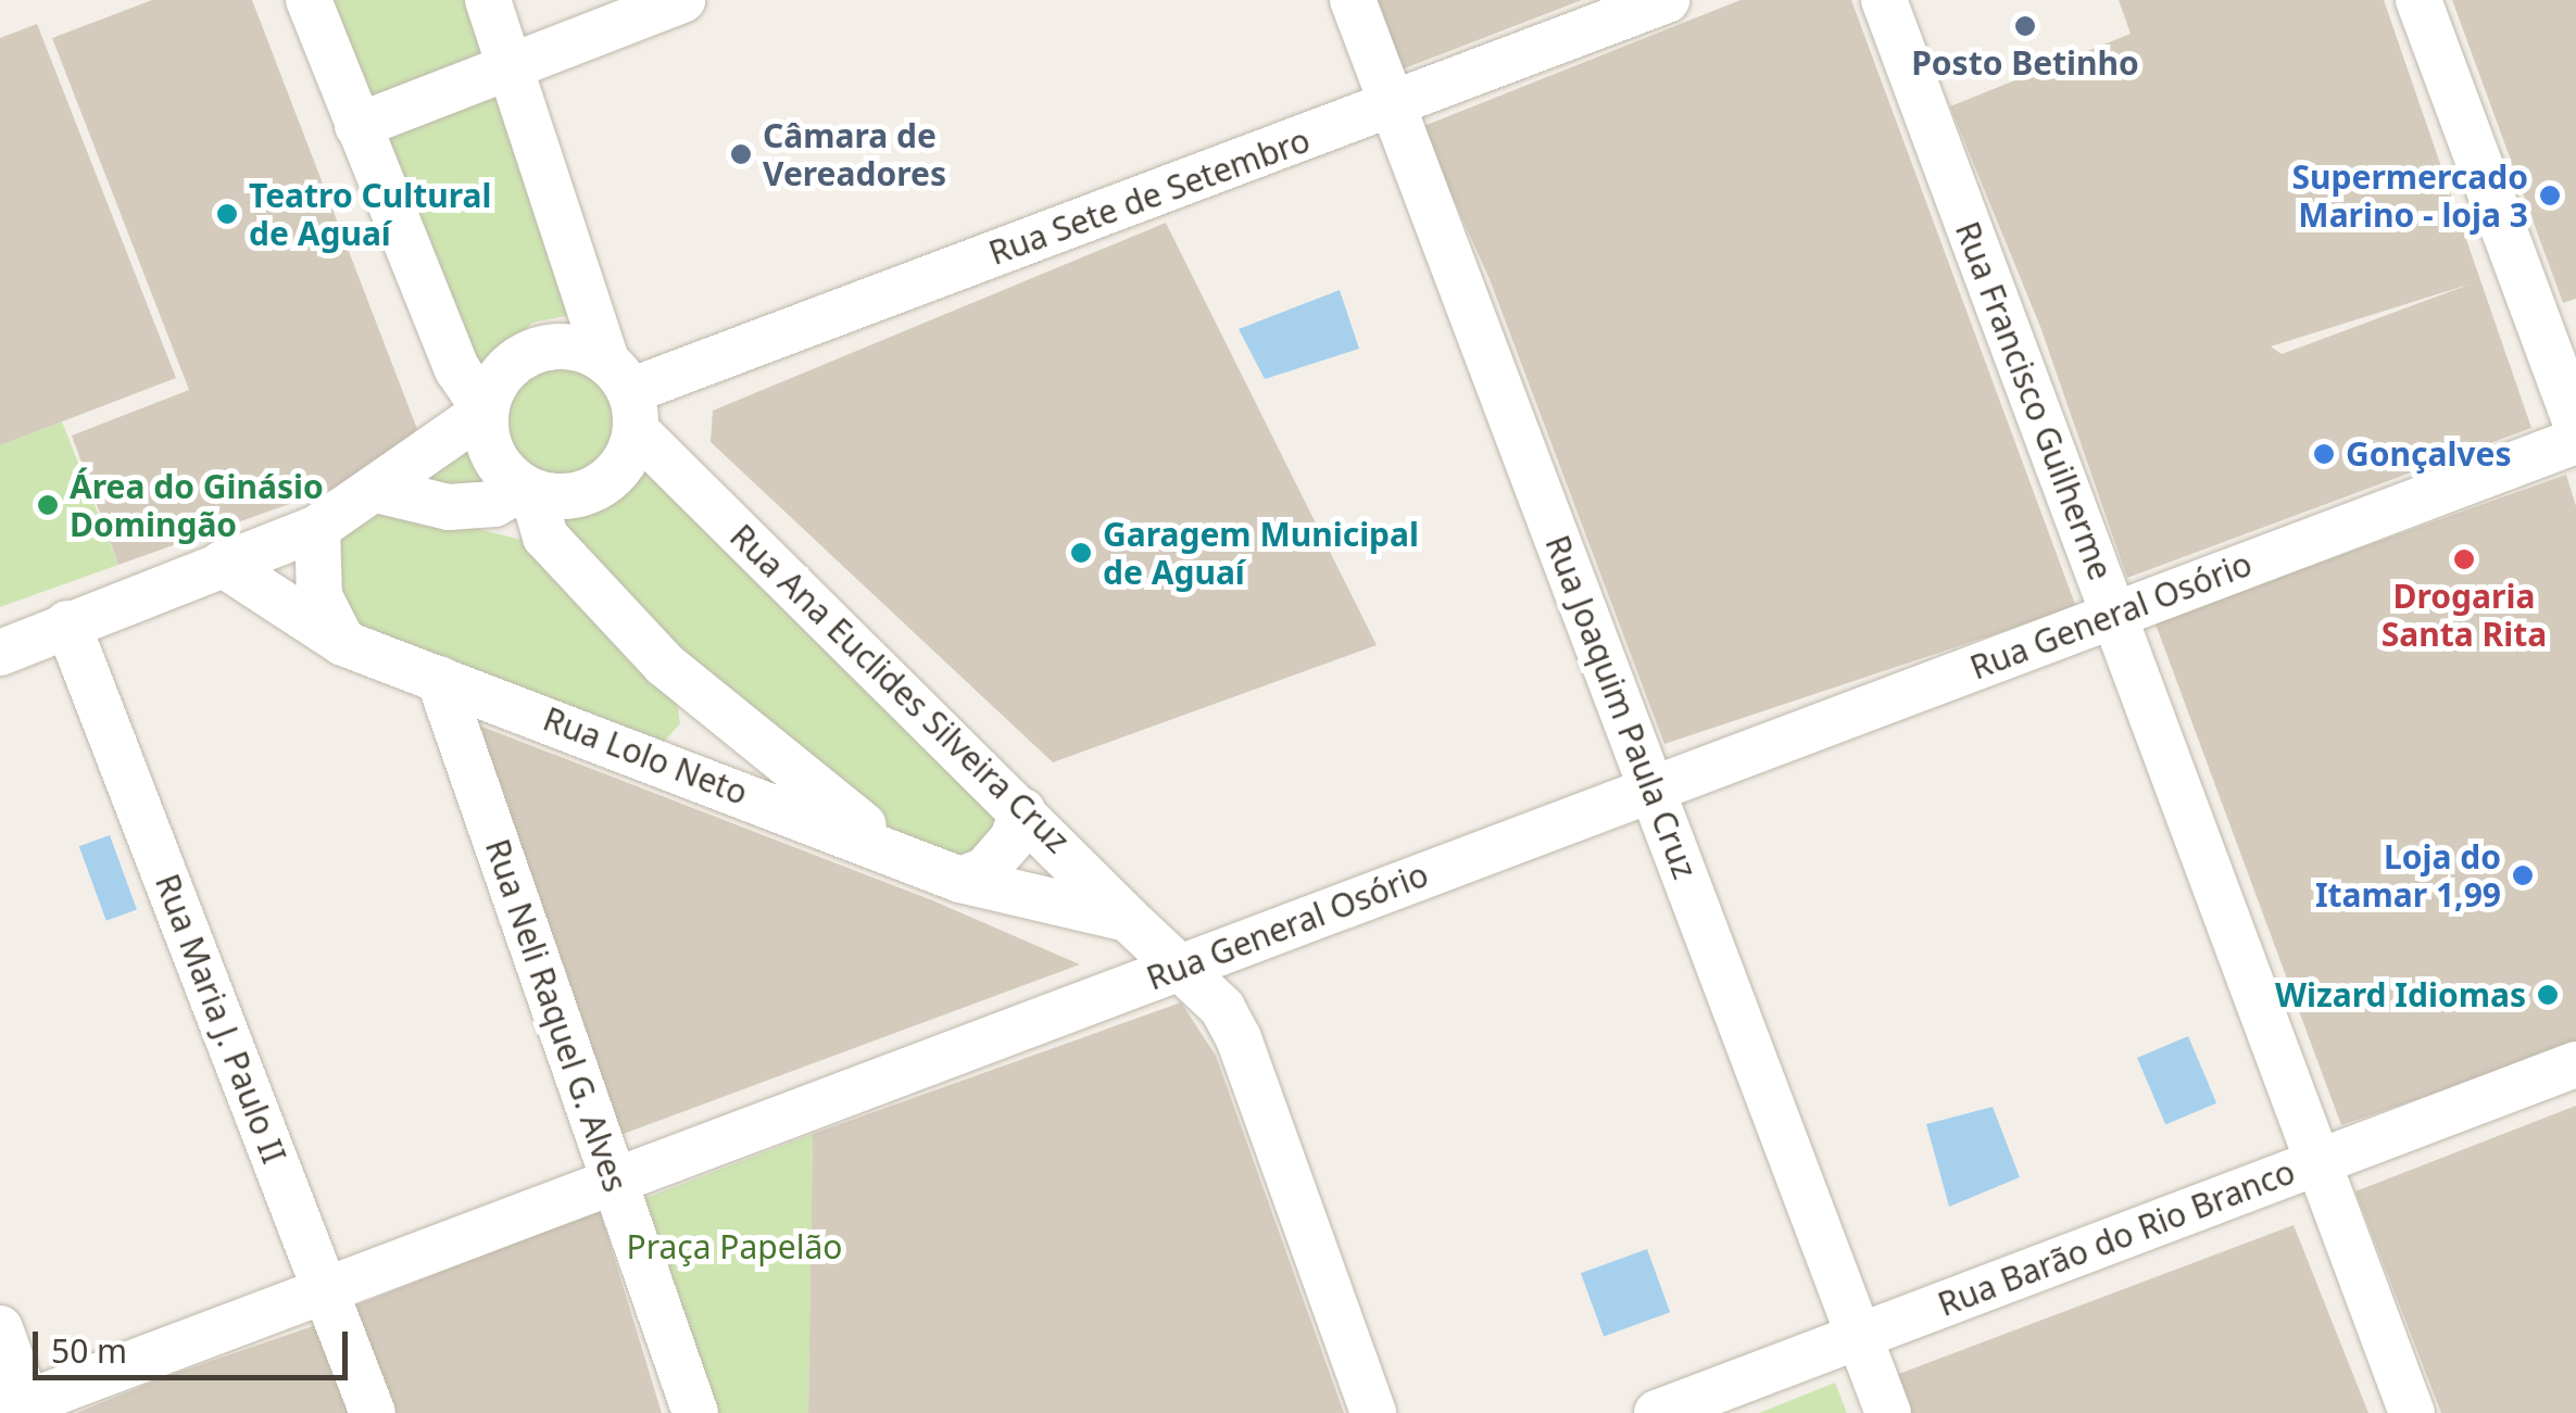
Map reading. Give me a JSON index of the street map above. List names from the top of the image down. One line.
{"streets":{"street":["Rua Sete de Setembro","Rua Francisco Guilherme","Rua General Osório","Rua Ana Euclides Silveira Cruz","Rua Joaquim Paula Cruz","Rua Lolo Neto","Rua Neli Raquel G. Alves","Rua Maria J. Paulo II","Rua Barão do Rio Branco"]},"crossings":[["Rua Sete de Setembro","Rua Ana Euclides Silveira Cruz"],["Rua Sete de Setembro","Rua Joaquim Paula Cruz"],["Rua Francisco Guilherme","Rua General Osório"],["Rua Francisco Guilherme","Rua Barão do Rio Branco"],["Rua General Osório","Rua Ana Euclides Silveira Cruz"],["Rua General Osório","Rua Joaquim Paula Cruz"],["Rua General Osório","Rua Neli Raquel G. Alves"],["Rua General Osório","Rua Maria J. Paulo II"],["Rua Ana Euclides Silveira Cruz","Rua Lolo Neto"],["Rua Joaquim Paula Cruz","Rua Barão do Rio Branco"],["Rua Lolo Neto","Rua Neli Raquel G. Alves"]],"parks":["Praça Papelão"],"places":["Posto Betinho","Câmara de Vereadores","Supermercado Marino - loja 3","Teatro Cultural de Aguaí","Gonçalves","Área do Ginásio Domingão","Garagem Municipal de Aguaí","Drogaria Santa Rita","Loja do Itamar 1,99","Wizard Idiomas"],"scale_bar":"50 m"}
